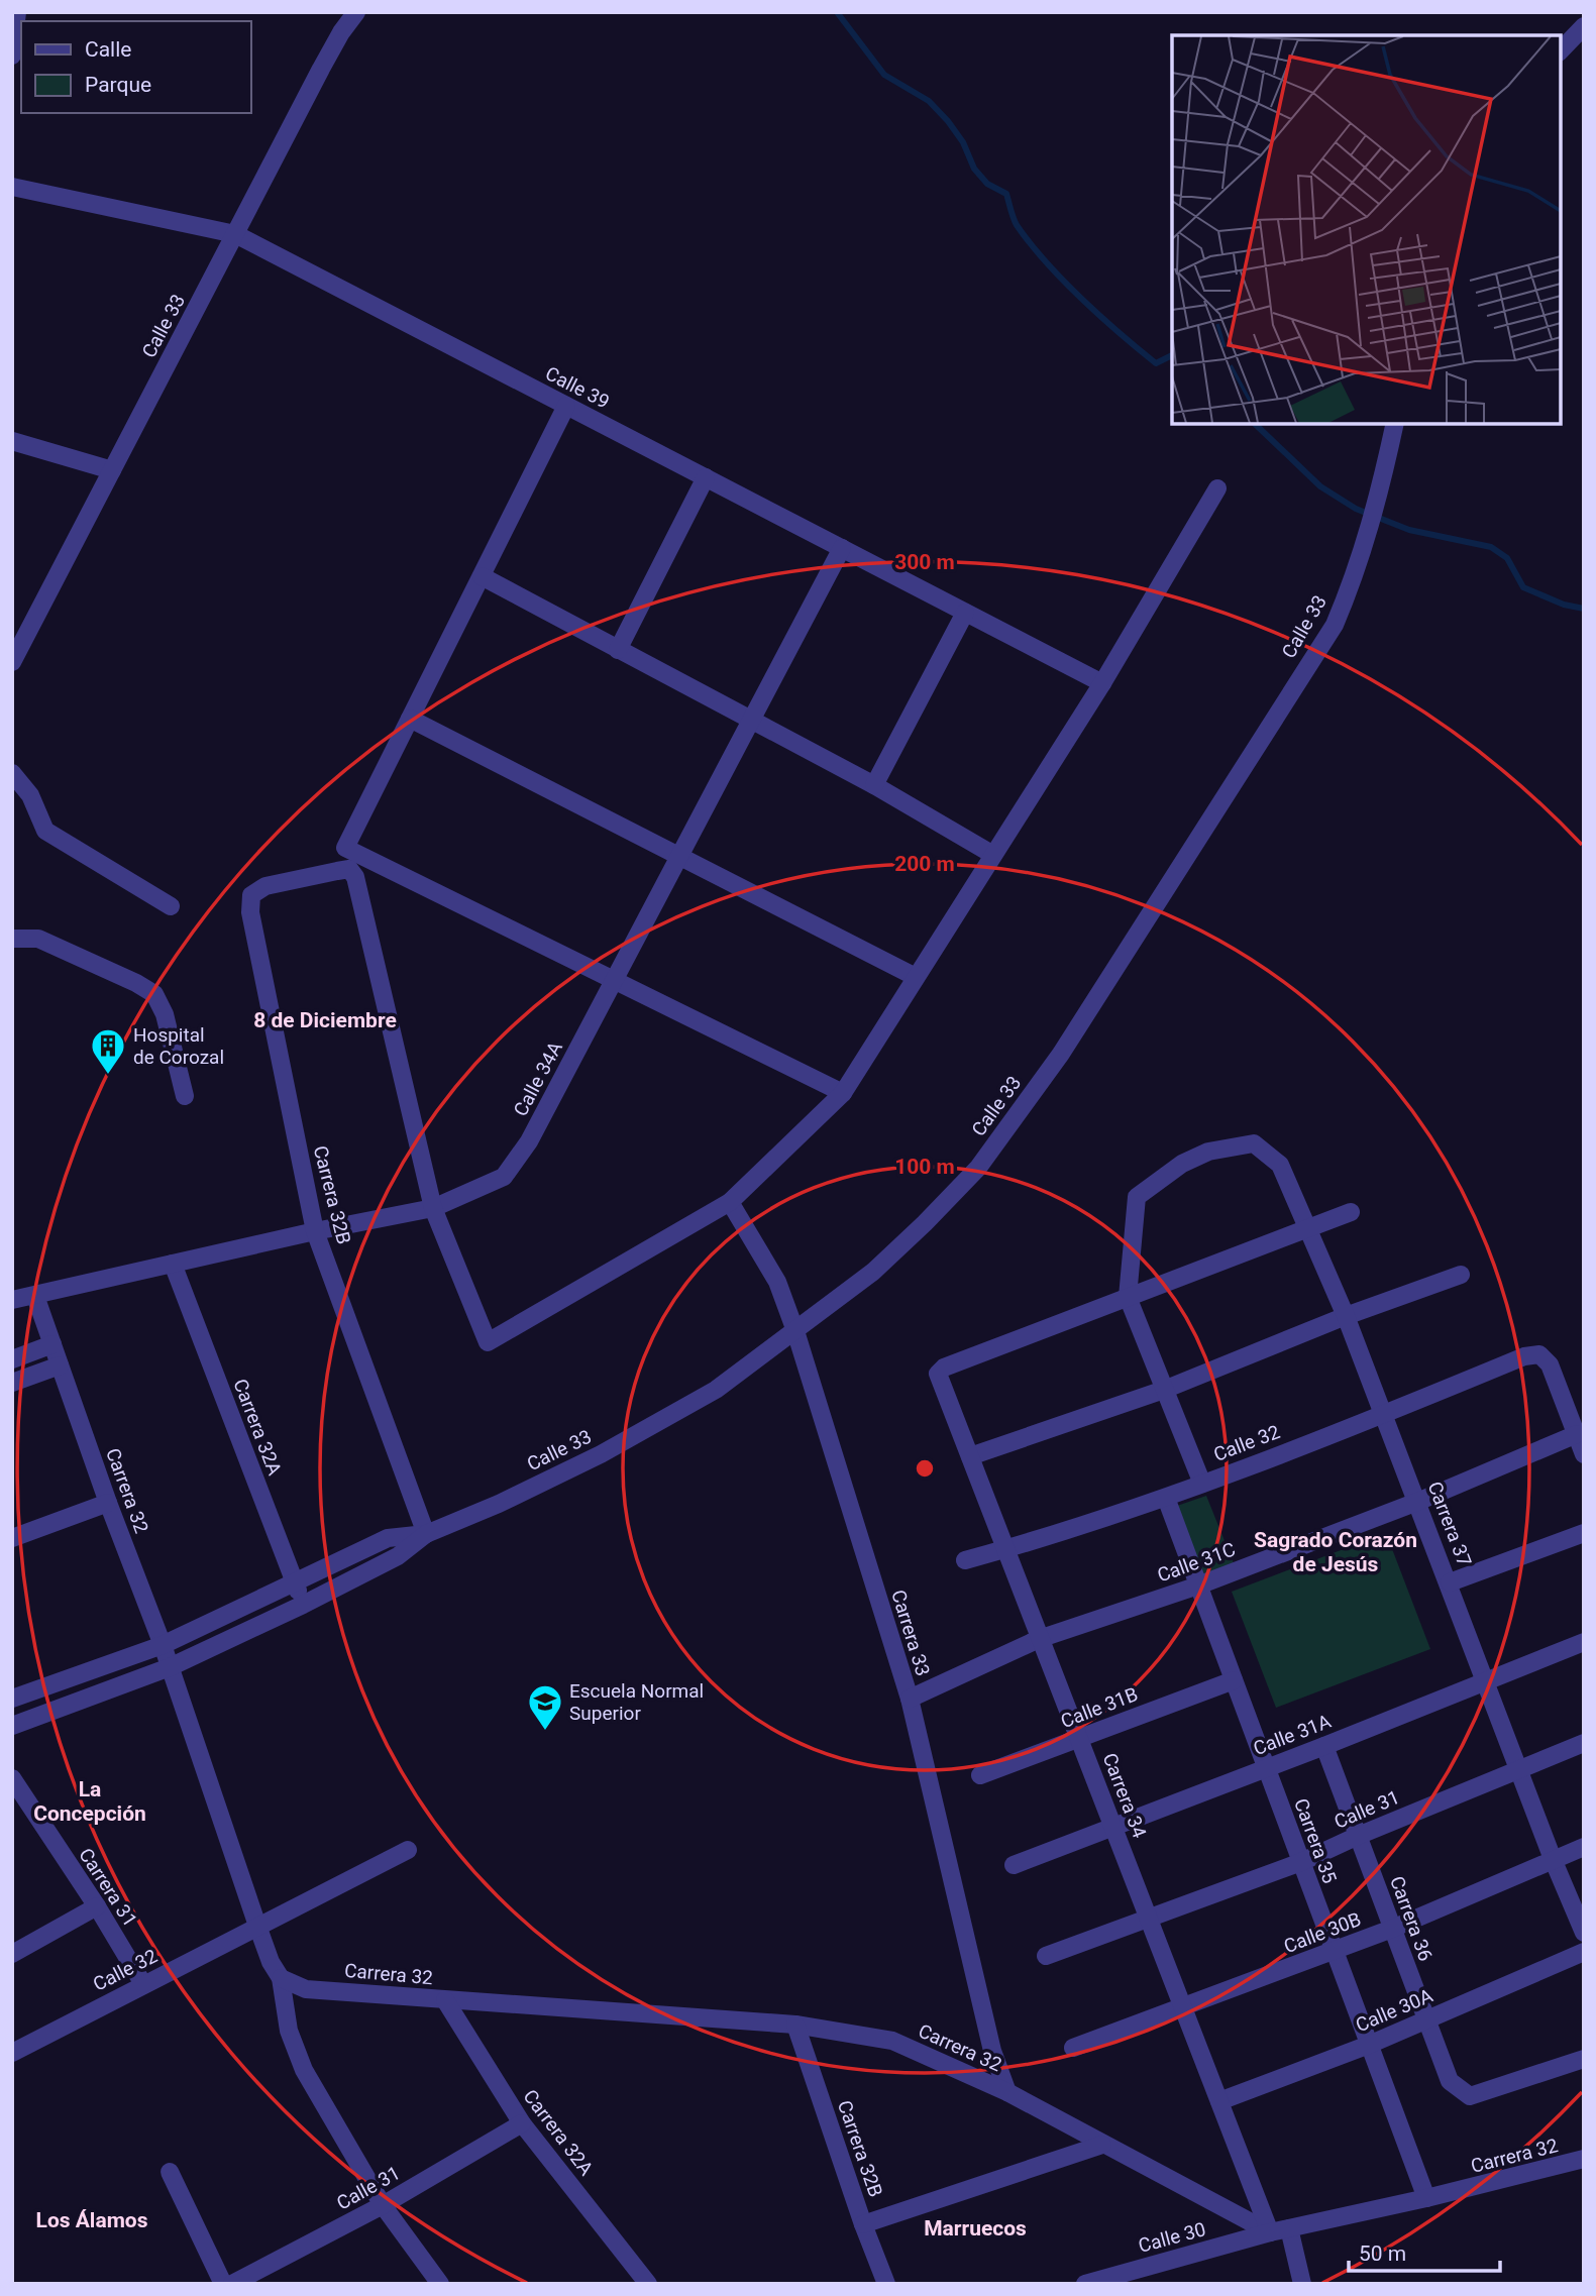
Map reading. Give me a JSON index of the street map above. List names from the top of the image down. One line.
{"streets":{"street":["Calle 33","Calle 39","Calle 34A","Carrera 32B","Carrera 32A","Calle 32","Carrera 32","Carrera 37","Calle 31C","Carrera 33","Calle 31B","Calle 31A","Carrera 34","Calle 31","Carrera 35","Carrera 31","Carrera 36","Calle 30B","Calle 30A","Calle 30"]},"crossings":[["Calle 33","Calle 39"],["Calle 33","Carrera 32B"],["Calle 33","Carrera 32A"],["Calle 33","Carrera 32"],["Calle 33","Carrera 33"],["Calle 39","Calle 34A"],["Calle 34A","Carrera 32B"],["Calle 34A","Carrera 32A"],["Calle 34A","Carrera 32"],["Carrera 32B","Carrera 32"],["Carrera 32A","Carrera 32"],["Carrera 32A","Calle 31"],["Calle 32","Carrera 32"],["Calle 32","Carrera 37"],["Calle 32","Calle 31C"],["Calle 32","Carrera 34"],["Calle 32","Carrera 35"],["Calle 32","Carrera 31"],["Carrera 32","Carrera 33"],["Carrera 32","Carrera 34"],["Carrera 32","Calle 31"],["Carrera 32","Carrera 35"],["Carrera 32","Calle 30"],["Carrera 37","Calle 31C"],["Carrera 37","Calle 31A"],["Carrera 37","Carrera 34"],["Carrera 37","Calle 31"],["Carrera 37","Calle 30B"],["Calle 31C","Carrera 33"],["Calle 31C","Carrera 34"],["Calle 31C","Carrera 35"],["Calle 31B","Carrera 34"],["Calle 31B","Carrera 35"],["Calle 31A","Carrera 34"],["Calle 31A","Carrera 35"],["Calle 31A","Carrera 36"],["Carrera 34","Calle 31"],["Carrera 34","Calle 30B"],["Carrera 34","Calle 30A"],["Carrera 34","Calle 30"],["Calle 31","Carrera 35"],["Calle 31","Carrera 36"],["Carrera 35","Calle 30B"],["Carrera 35","Calle 30A"],["Carrera 36","Calle 30B"],["Carrera 36","Calle 30A"]],"districts":["8 de Diciembre","Sagrado Corazón de Jesús","La Concepción","Los Álamos","Marruecos"],"places":{"building":["Hospital de Corozal"],"school or university":["Escuela Normal Superior"]},"legend":["Calle","Parque"],"scale_bar":"50 m","rings":["300 m","200 m","100 m"]}
